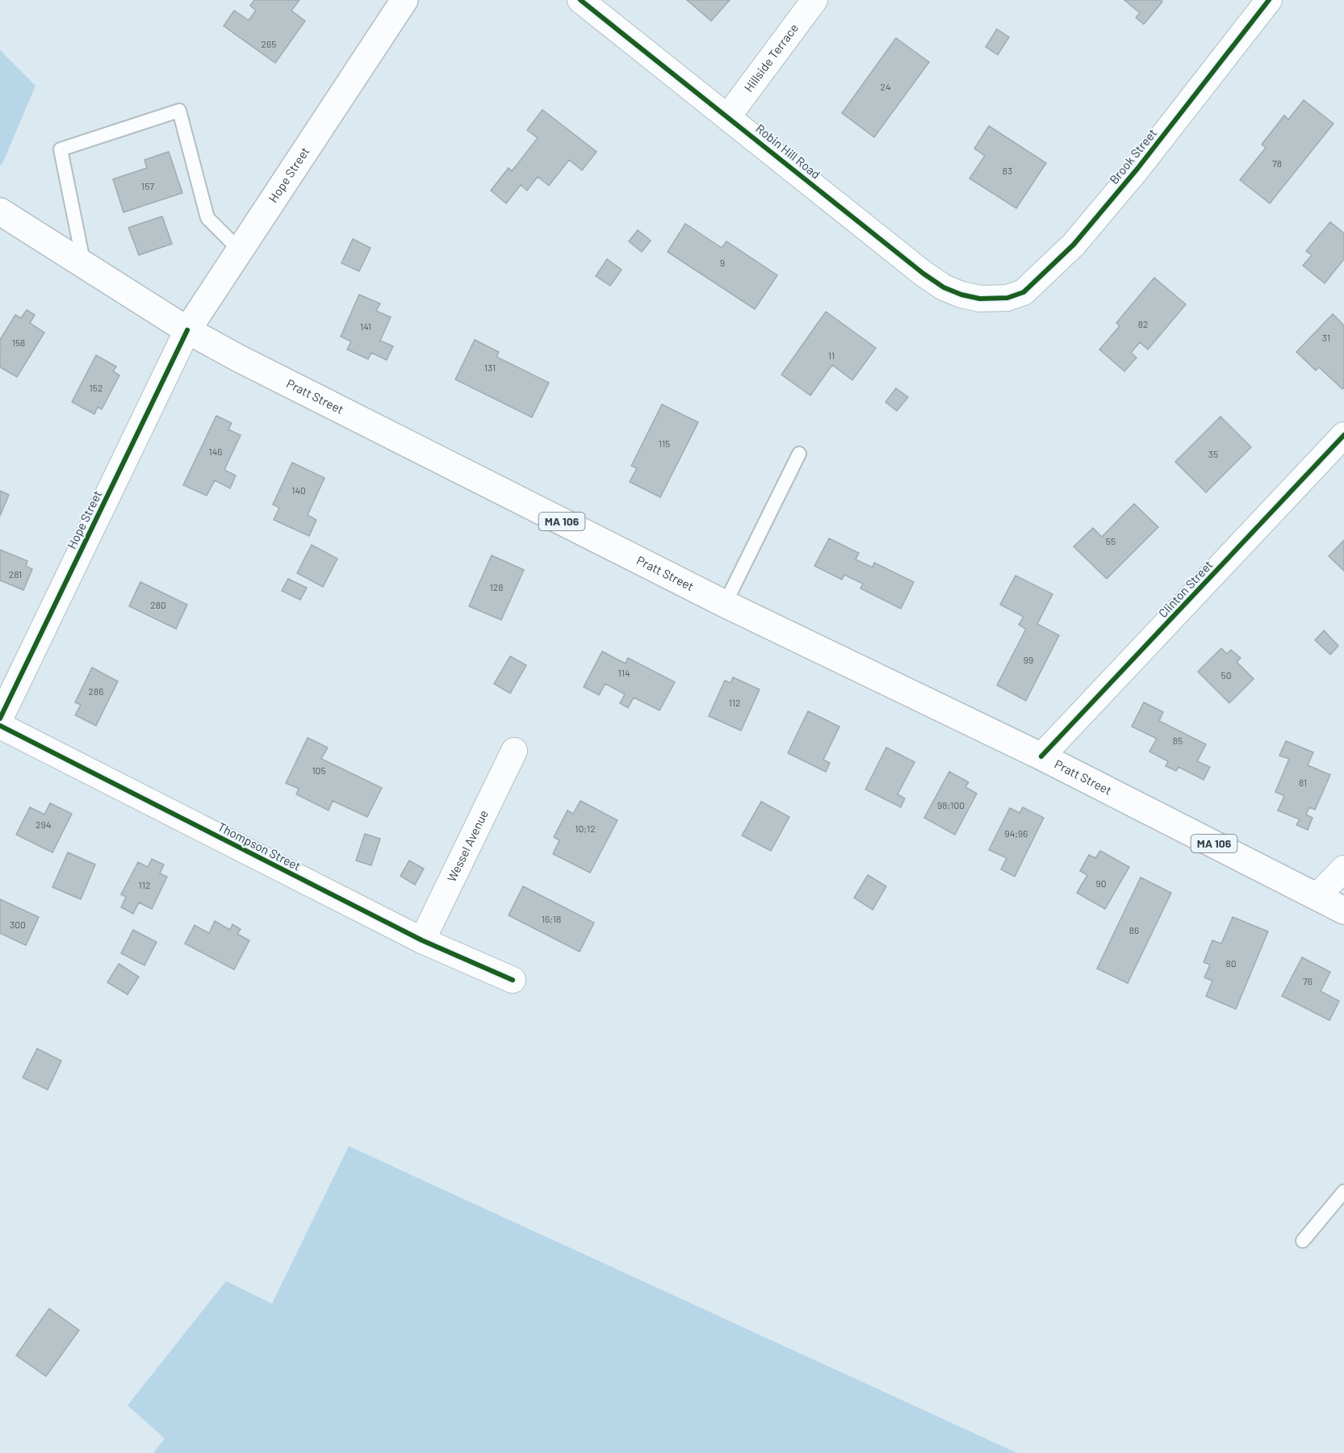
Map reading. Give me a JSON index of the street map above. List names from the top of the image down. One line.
{"streets":{"main road":["Hope Street","Pratt Street","MA 106"],"street":["Hillside Terrace","Robin Hill Road","Brook Street","Clinton Street","Wessel Avenue","Thompson Street"]},"crossings":[["Hillside Terrace","Robin Hill Road"],["Robin Hill Road","Brook Street"],["Hope Street","Pratt Street"],["Pratt Street","Clinton Street"],["Wessel Avenue","Thompson Street"]],"house_numbers":["265","24","78","83","157","9","82","141","31","158","11","131","152","115","146","35","140","55","281","128","280","99","114","50","286","112","85","105","81","98;100","294","10;12","94;96","90","112","16;18","300","86","80","76"]}
